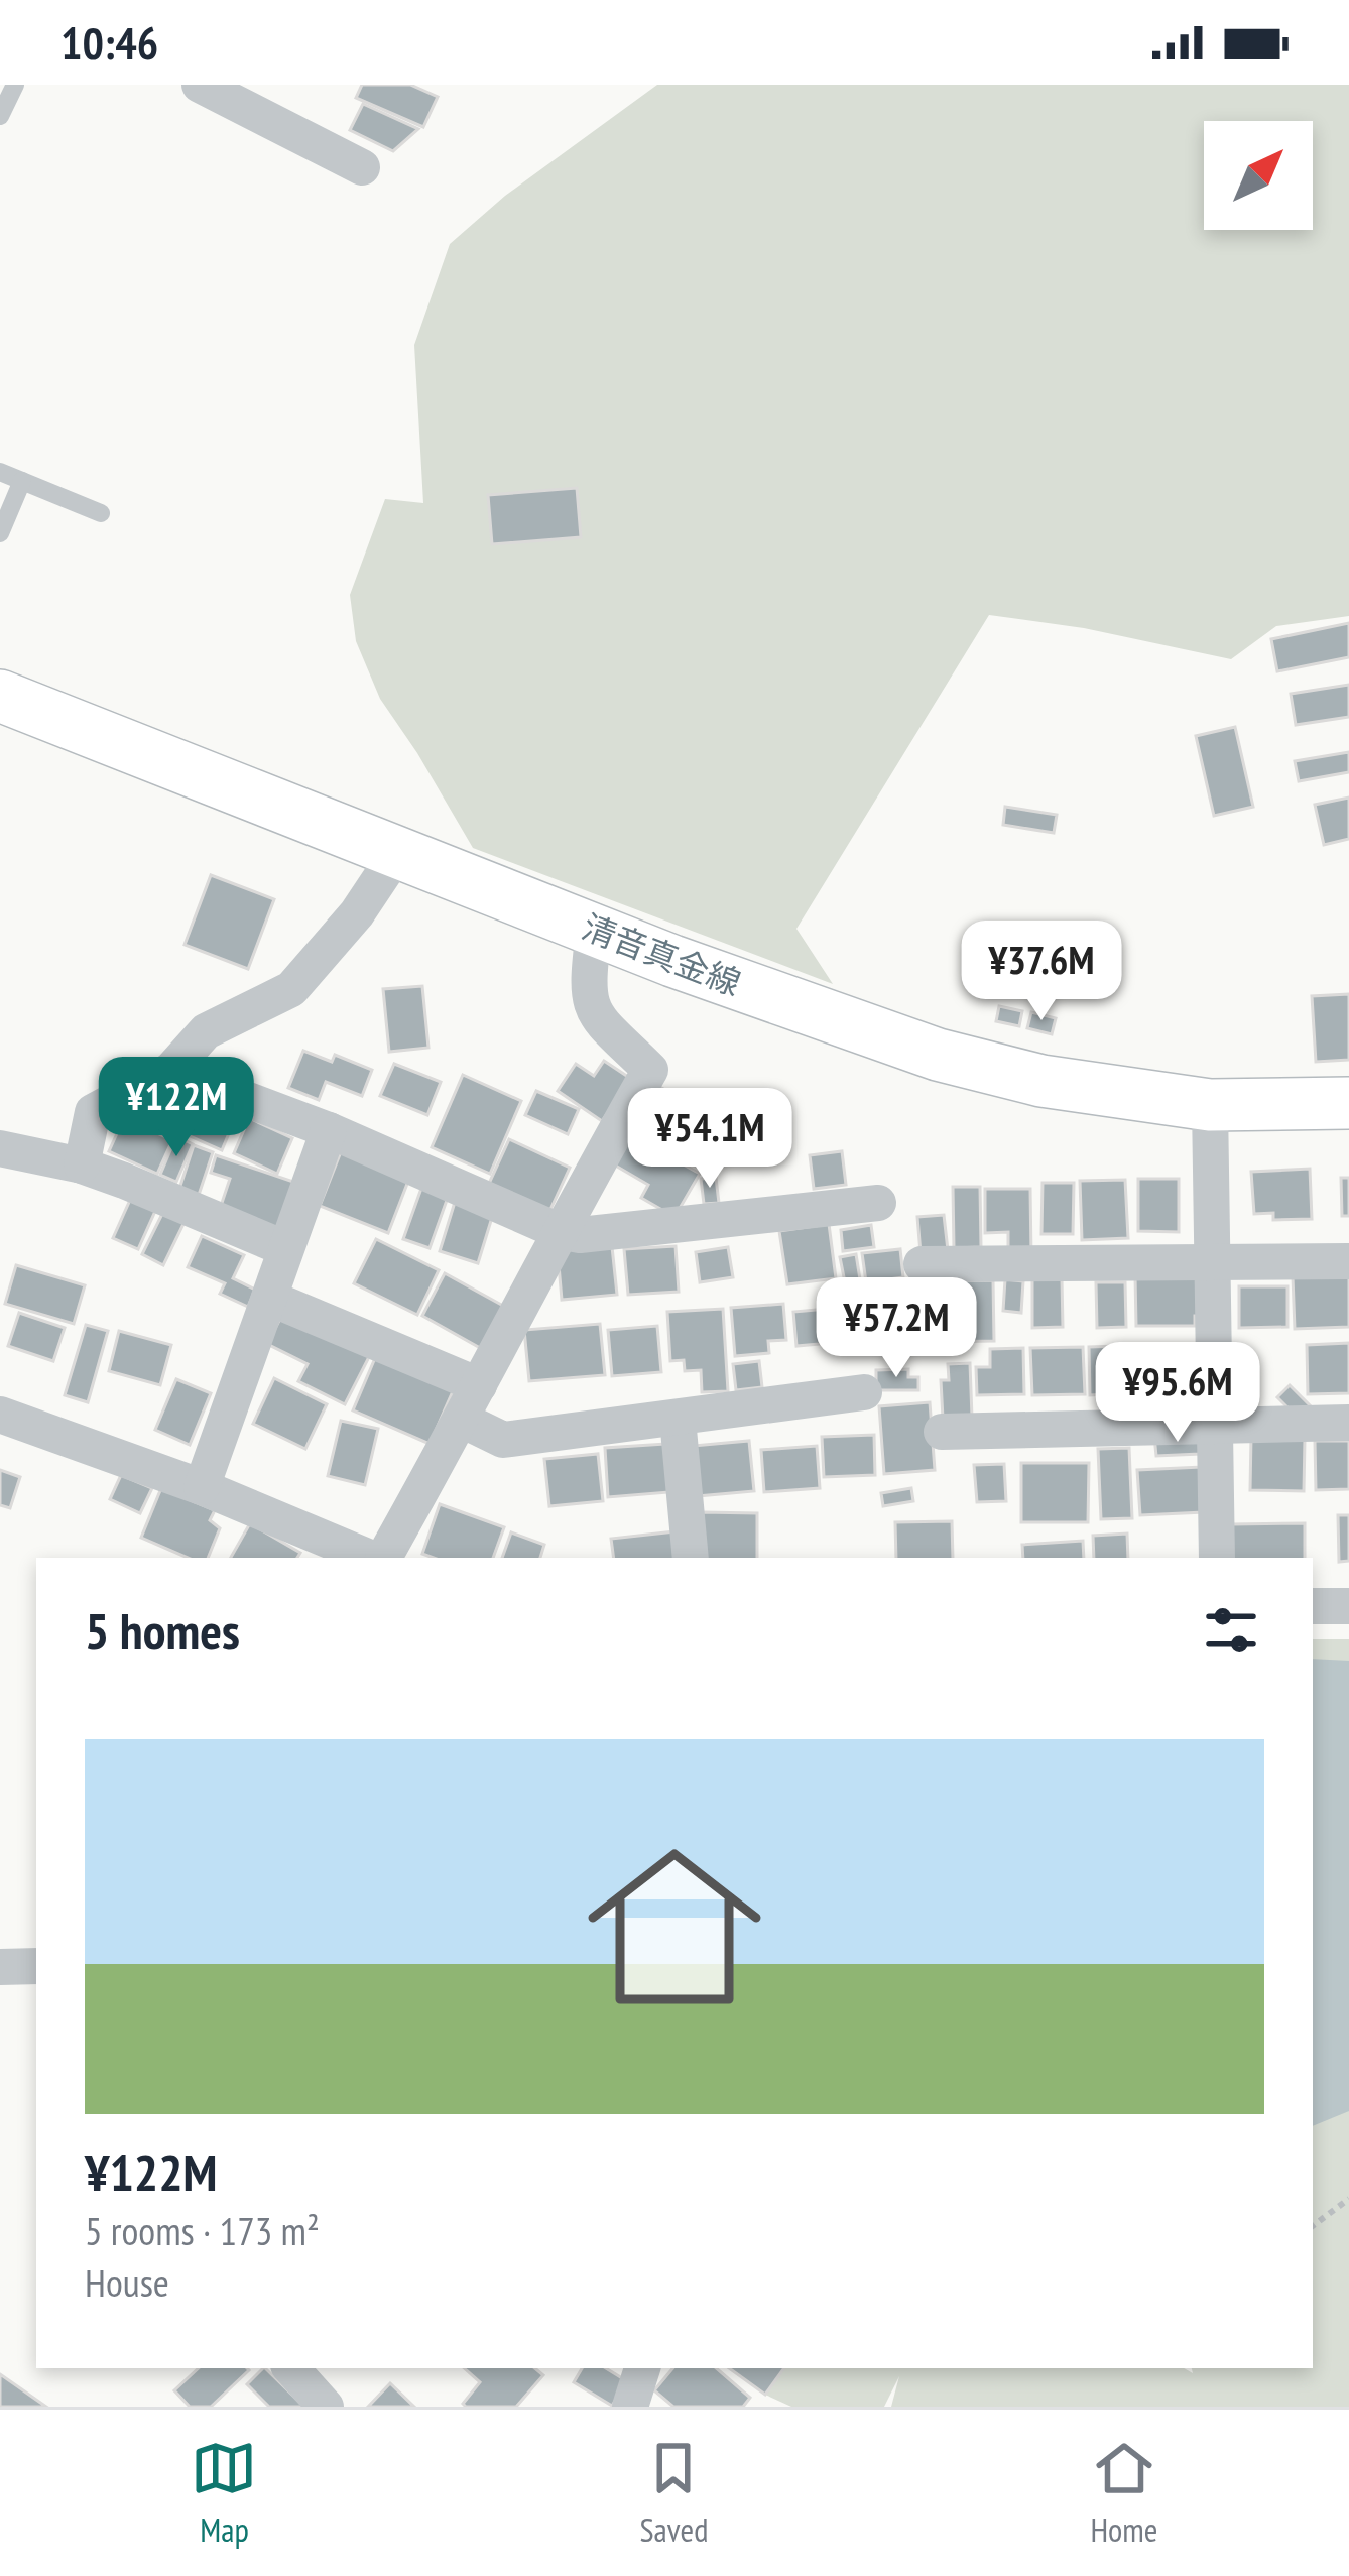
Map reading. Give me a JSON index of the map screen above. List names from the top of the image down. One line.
{"streets":{"main road":["清音真金線"]},"north":"top right","page":{"status":"10:46","price":["¥37.6M","¥122M","¥54.1M","¥57.2M","¥95.6M"],"heading":"5 homes","list":[{"name":"¥122M","note":"5 rooms · 173 m² · House"}],"tabs":["Map","Saved","Home"]}}
